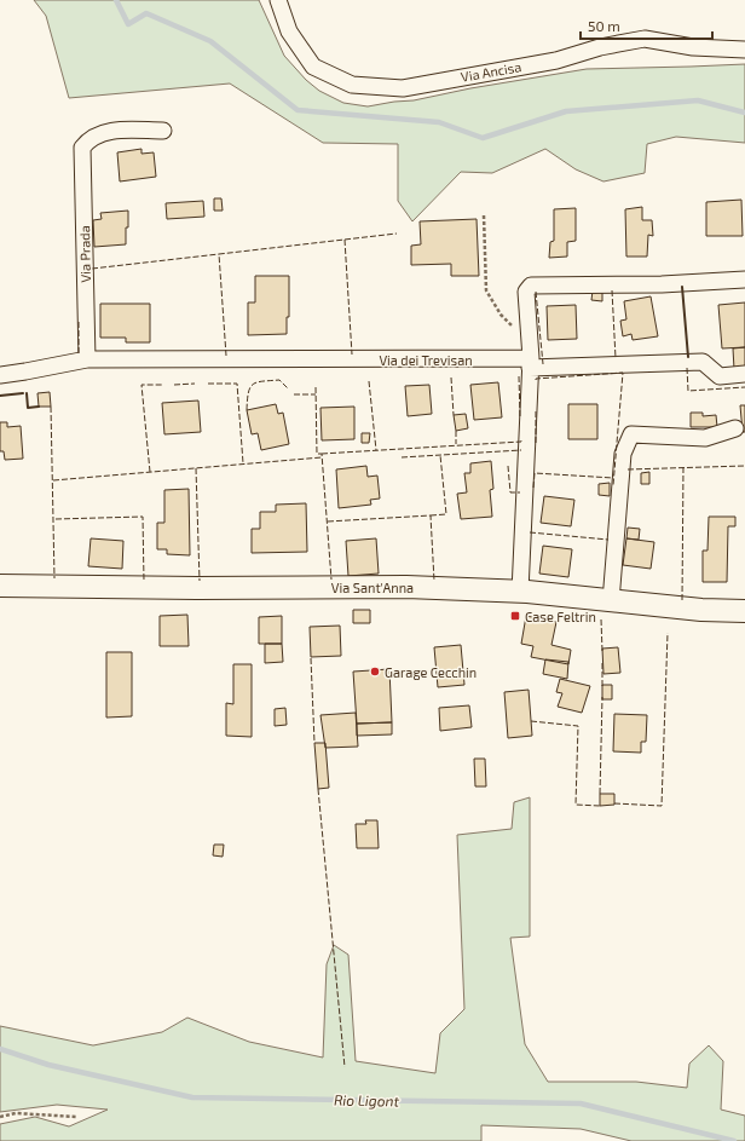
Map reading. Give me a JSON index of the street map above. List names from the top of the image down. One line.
{"streets":{"main road":["Via Sant'Anna"],"street":["Via Ancisa","Via Prada","Via dei Trevisan"]},"crossings":[["Via Prada","Via dei Trevisan"]],"water":["Rio Ligont"],"places":{"transit":["Case Feltrin"],"other":["Garage Cecchin"]},"scale_bar":"50 m"}
